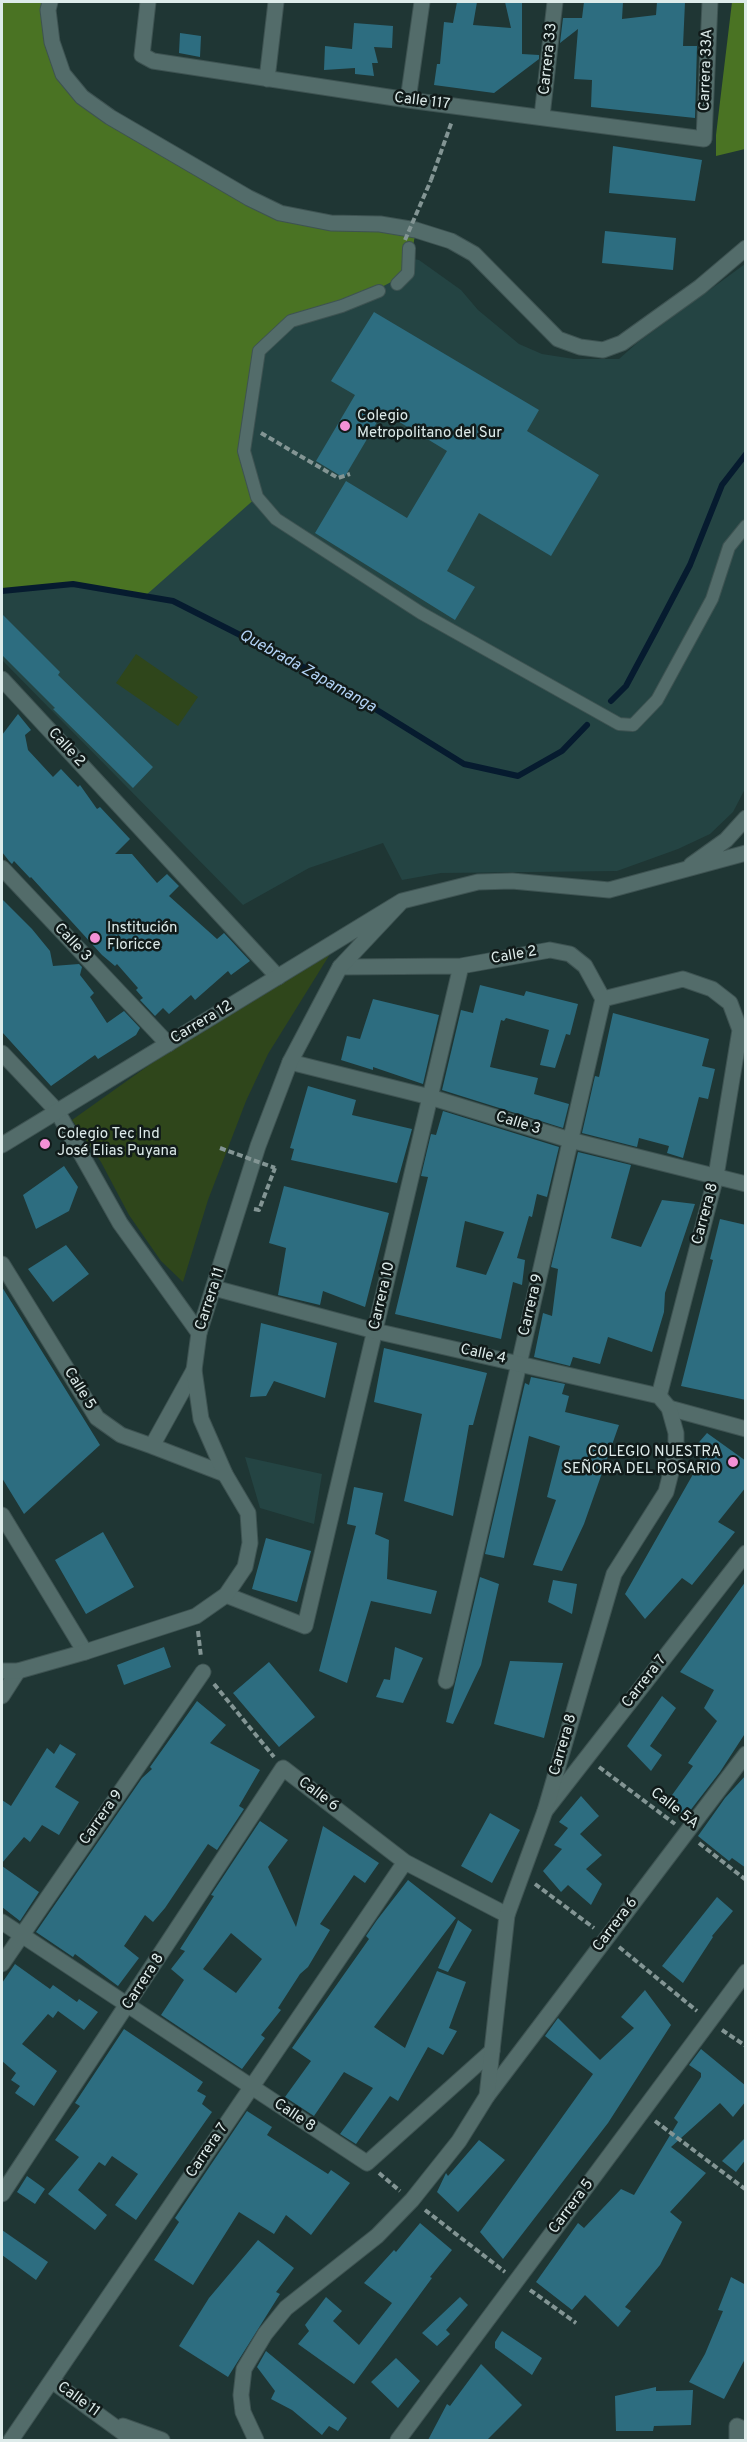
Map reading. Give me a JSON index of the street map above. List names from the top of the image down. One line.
{"streets":{"street":["Carrera 33","Carrera 33A","Calle 117","Calle 2","Calle 3","Carrera 12","Carrera 8","Carrera 10","Carrera 11","Carrera 9","Calle 4","Calle 5","Carrera 7","Calle 6","Carrera 6","Calle 8","Carrera 5","Calle 11"],"path":["Calle 5A"]},"crossings":[["Carrera 33","Calle 117"],["Carrera 33A","Calle 117"],["Calle 2","Carrera 12"],["Calle 2","Carrera 10"],["Calle 2","Carrera 11"],["Calle 2","Carrera 9"],["Calle 3","Carrera 12"],["Calle 3","Carrera 8"],["Calle 3","Carrera 10"],["Calle 3","Carrera 11"],["Calle 3","Carrera 9"],["Carrera 12","Carrera 11"],["Carrera 8","Calle 4"],["Carrera 8","Carrera 7"],["Carrera 8","Calle 6"],["Carrera 8","Carrera 6"],["Carrera 8","Calle 8"],["Carrera 10","Carrera 11"],["Carrera 10","Calle 4"],["Carrera 11","Calle 4"],["Carrera 11","Calle 5"],["Carrera 9","Calle 4"],["Carrera 9","Calle 6"],["Carrera 9","Calle 8"],["Carrera 7","Calle 6"],["Carrera 7","Calle 5A"],["Carrera 7","Calle 8"],["Carrera 7","Calle 11"],["Calle 5A","Carrera 6"]],"water":["Quebrada Zapamanga"],"places":["Colegio Metropolitano del Sur","Institución Floricce","Colegio Tec Ind José Elias Puyana","COLEGIO NUESTRA SEÑORA DEL ROSARIO"]}
